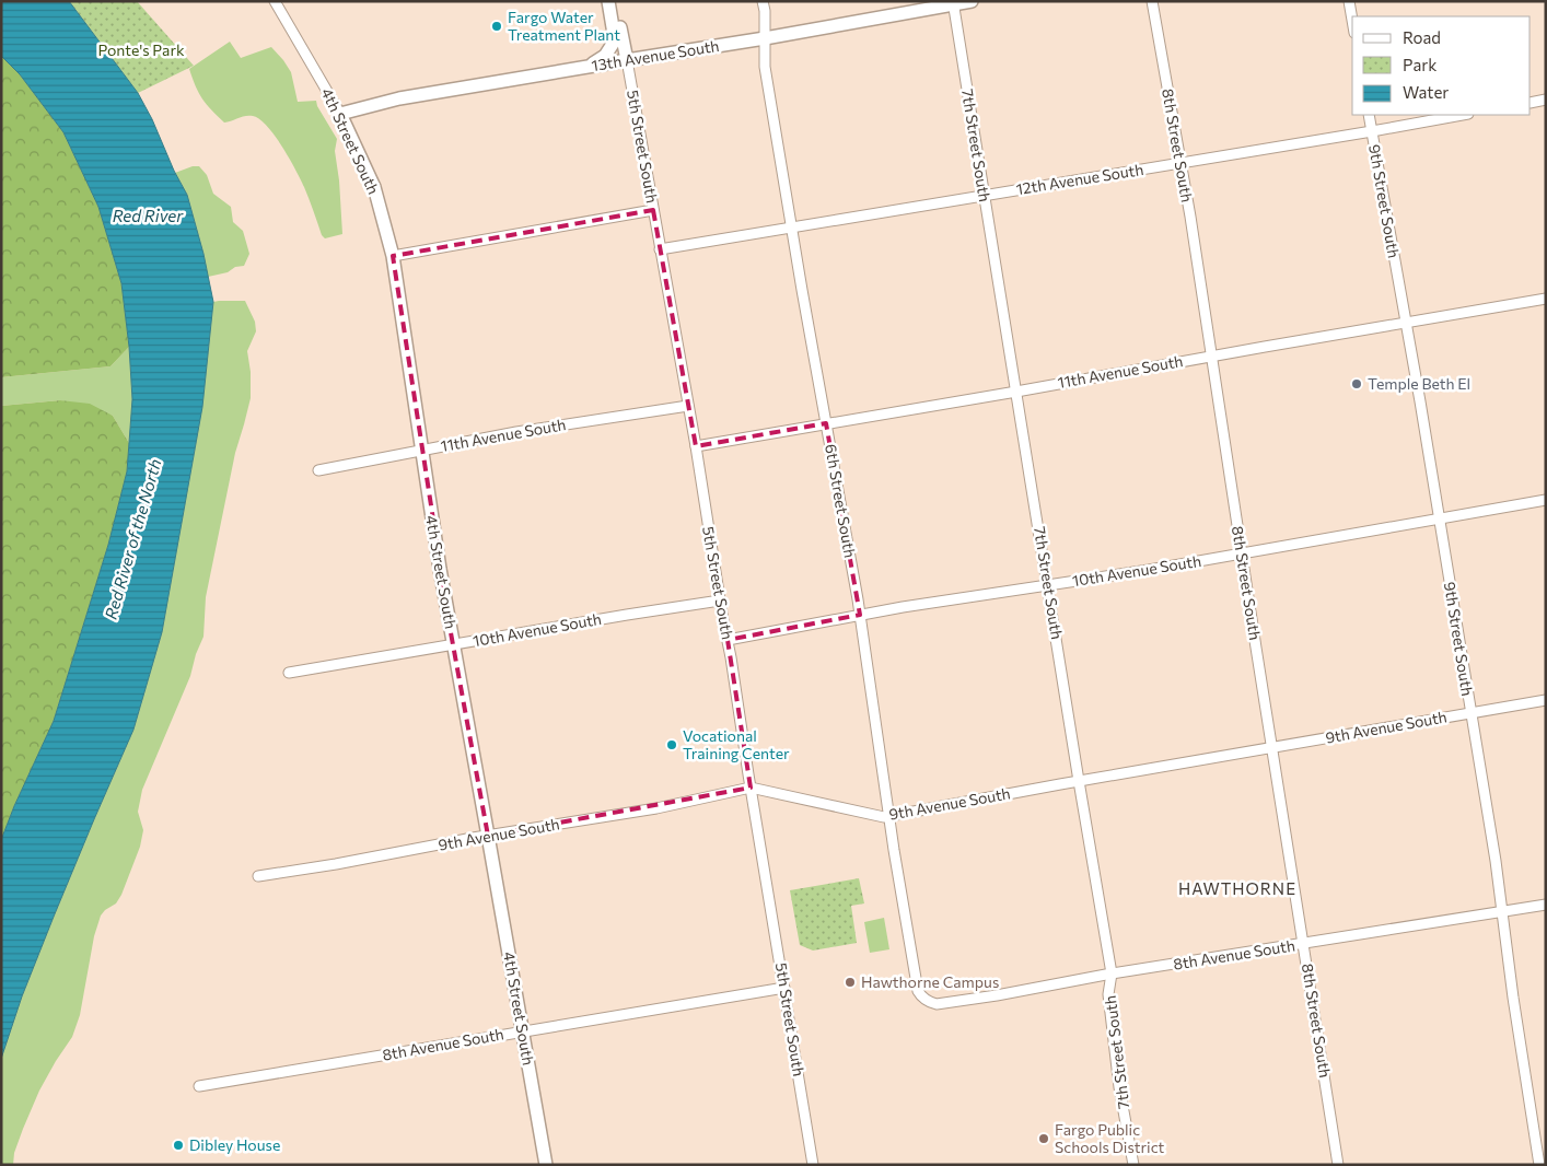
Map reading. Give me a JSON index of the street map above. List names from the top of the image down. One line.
{"streets":{"street":["13th Avenue South","4th Street South","7th Street South","8th Street South","5th Street South","12th Avenue South","9th Street South","11th Avenue South","6th Street South","10th Avenue South","9th Avenue South","8th Avenue South"]},"crossings":[["13th Avenue South","4th Street South"],["13th Avenue South","7th Street South"],["13th Avenue South","5th Street South"],["13th Avenue South","6th Street South"],["4th Street South","11th Avenue South"],["4th Street South","10th Avenue South"],["4th Street South","9th Avenue South"],["4th Street South","8th Avenue South"],["7th Street South","12th Avenue South"],["7th Street South","11th Avenue South"],["7th Street South","10th Avenue South"],["7th Street South","9th Avenue South"],["7th Street South","8th Avenue South"],["8th Street South","12th Avenue South"],["8th Street South","11th Avenue South"],["8th Street South","10th Avenue South"],["8th Street South","9th Avenue South"],["8th Street South","8th Avenue South"],["5th Street South","12th Avenue South"],["5th Street South","11th Avenue South"],["5th Street South","10th Avenue South"],["5th Street South","9th Avenue South"],["5th Street South","8th Avenue South"],["12th Avenue South","9th Street South"],["12th Avenue South","6th Street South"],["9th Street South","11th Avenue South"],["9th Street South","10th Avenue South"],["9th Street South","9th Avenue South"],["9th Street South","8th Avenue South"],["11th Avenue South","6th Street South"],["6th Street South","10th Avenue South"],["6th Street South","9th Avenue South"],["6th Street South","8th Avenue South"]],"districts":["HAWTHORNE"],"water":["Red River","Red River of the North"],"parks":["Ponte's Park"],"places":["Fargo Water Treatment Plant","Temple Beth El","Vocational Training Center","Hawthorne Campus","Fargo Public Schools District","Dibley House"],"legend":["Road","Park","Water"]}
